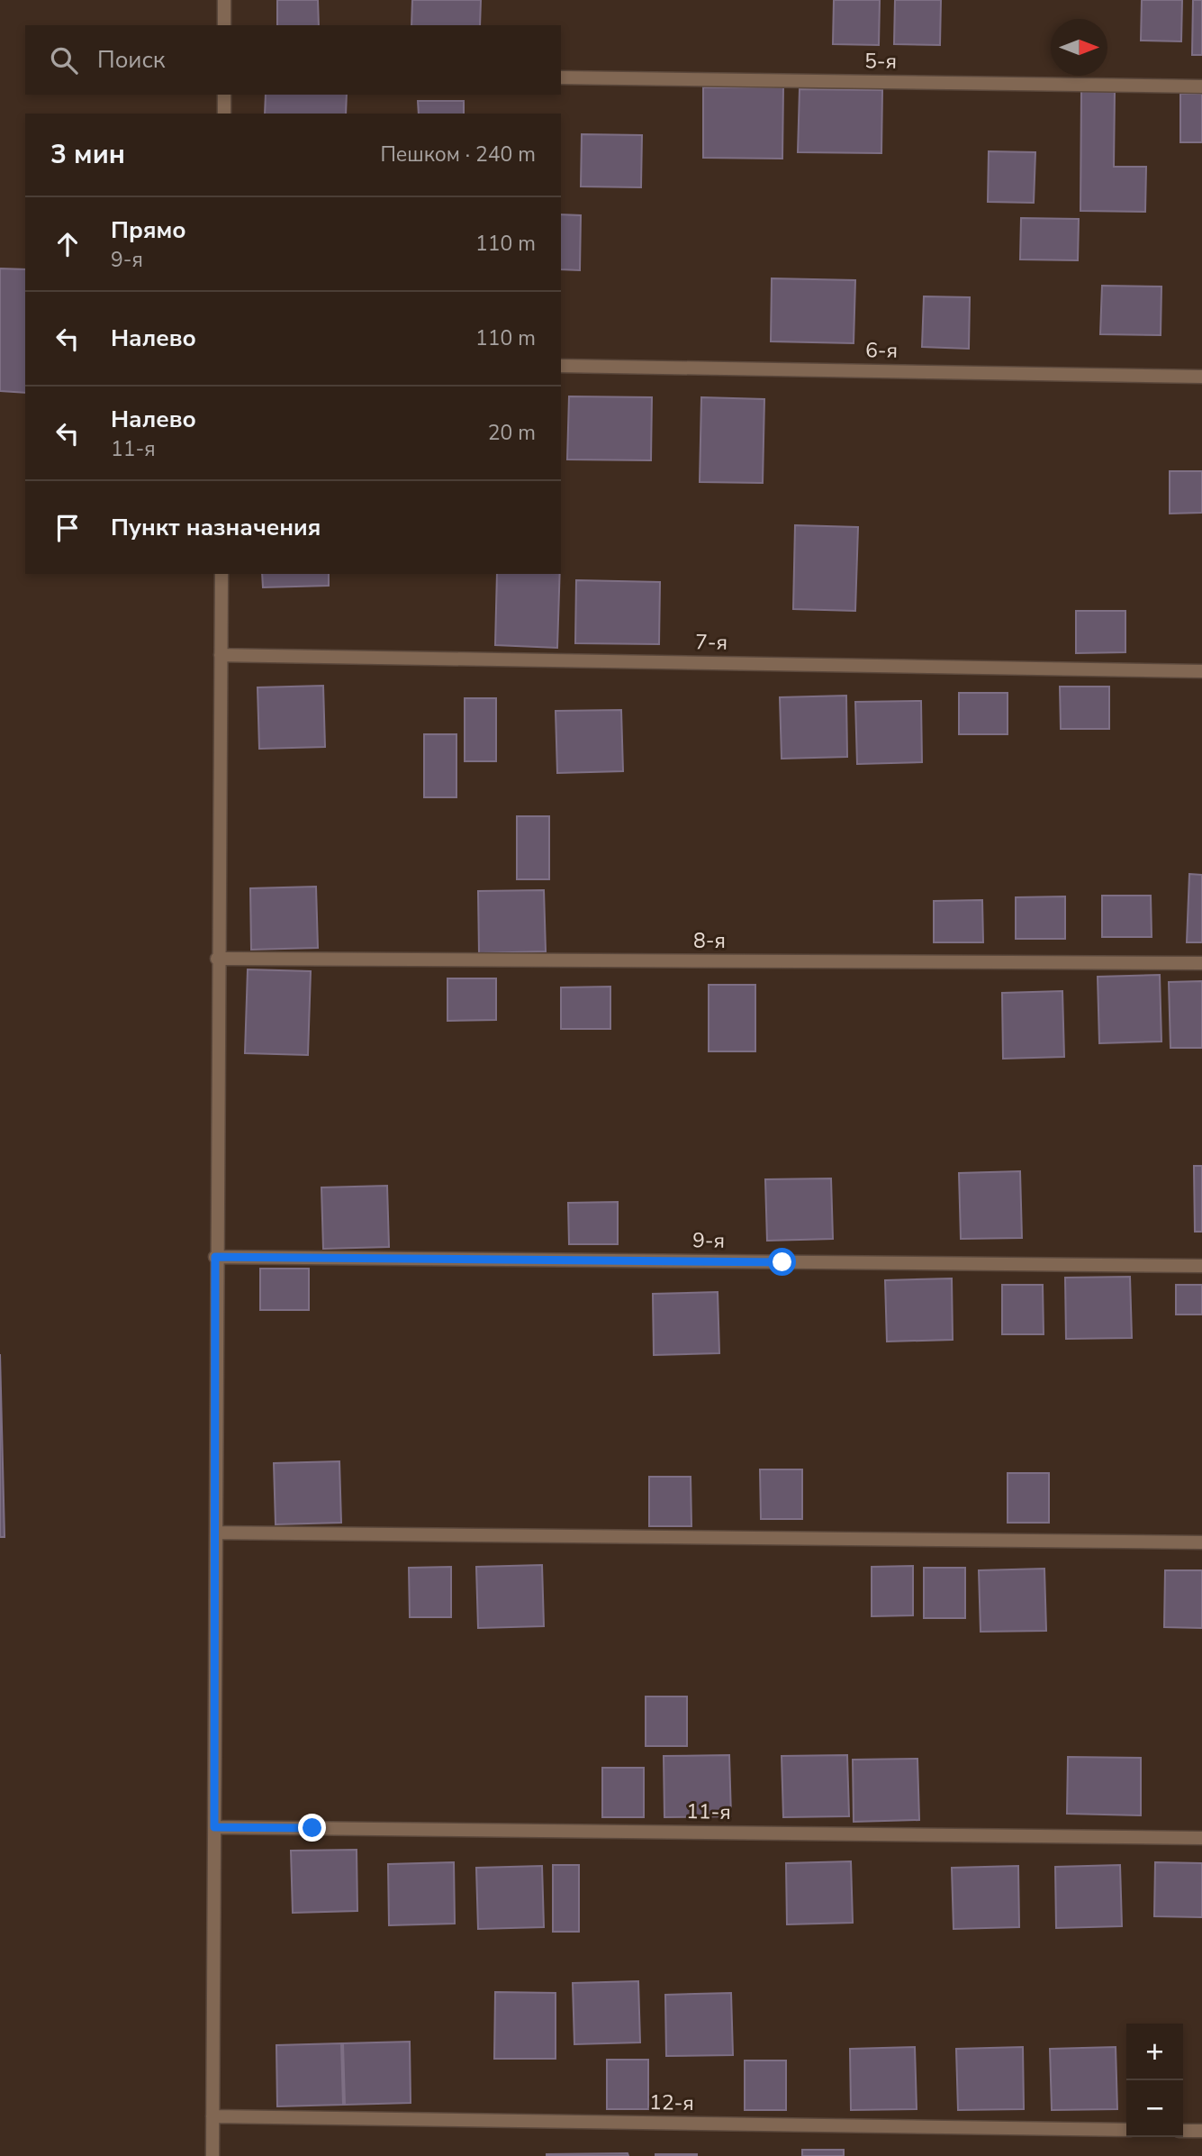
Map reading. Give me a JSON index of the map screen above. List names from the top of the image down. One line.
{"streets":{"street":["5-я","6-я","7-я","8-я","9-я","11-я","12-я"]},"north":"right","page":{"search":"Поиск","heading":["3 мин","Пешком · 240 m"],"list":[["Прямо","9-я","110 m"],["Налево","110 m"],["Налево","11-я","20 m"],"Пункт назначения"],"map_buttons":["+","−"]}}
